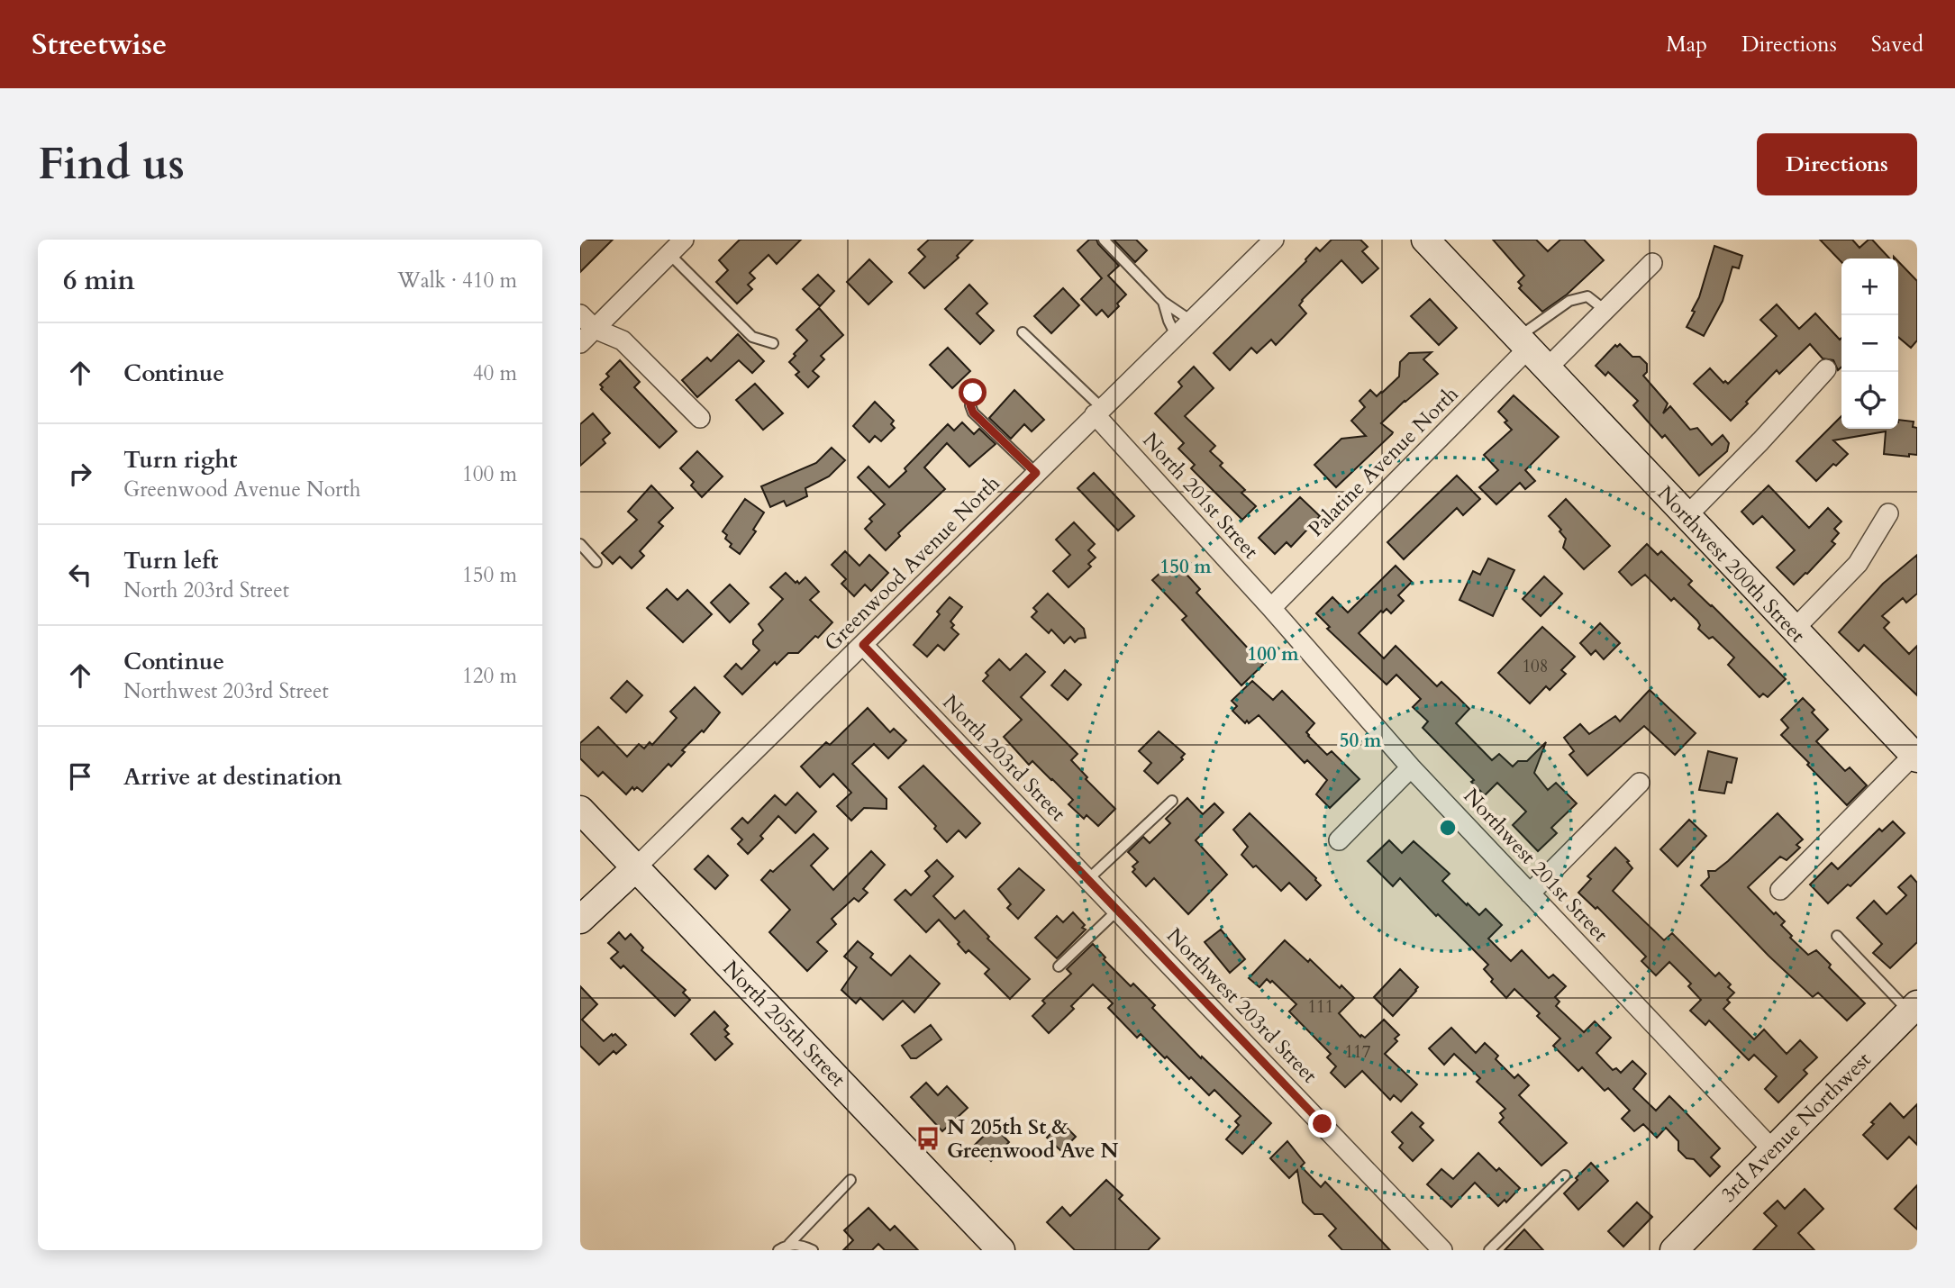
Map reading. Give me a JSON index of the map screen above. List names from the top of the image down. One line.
{"streets":{"street":["Palatine Avenue North","North 201st Street","Greenwood Avenue North","Northwest 200th Street","North 203rd Street","Northwest 201st Street","Northwest 203rd Street","North 205th Street","3rd Avenue Northwest"]},"crossings":[["Palatine Avenue North","North 201st Street"],["Palatine Avenue North","Northwest 200th Street"],["Palatine Avenue North","Northwest 201st Street"],["North 201st Street","Greenwood Avenue North"],["North 201st Street","Northwest 201st Street"],["Greenwood Avenue North","North 203rd Street"],["Greenwood Avenue North","North 205th Street"],["North 203rd Street","Northwest 203rd Street"],["Northwest 201st Street","3rd Avenue Northwest"]],"places":{"bus stop":["N 205th St & Greenwood Ave N"]},"house_numbers":["108","111","117"],"page":{"header":"Streetwise","nav":["Map","Directions","Saved"],"buttons":"Directions","title":"Find us","heading":["6 min","Walk · 410 m"],"map_buttons":["+","−"],"list":[["Continue","40 m"],["Turn right","Greenwood Avenue North","100 m"],["Turn left","North 203rd Street","150 m"],["Continue","Northwest 203rd Street","120 m"],"Arrive at destination"]},"rings":["150 m","100 m","50 m"]}
